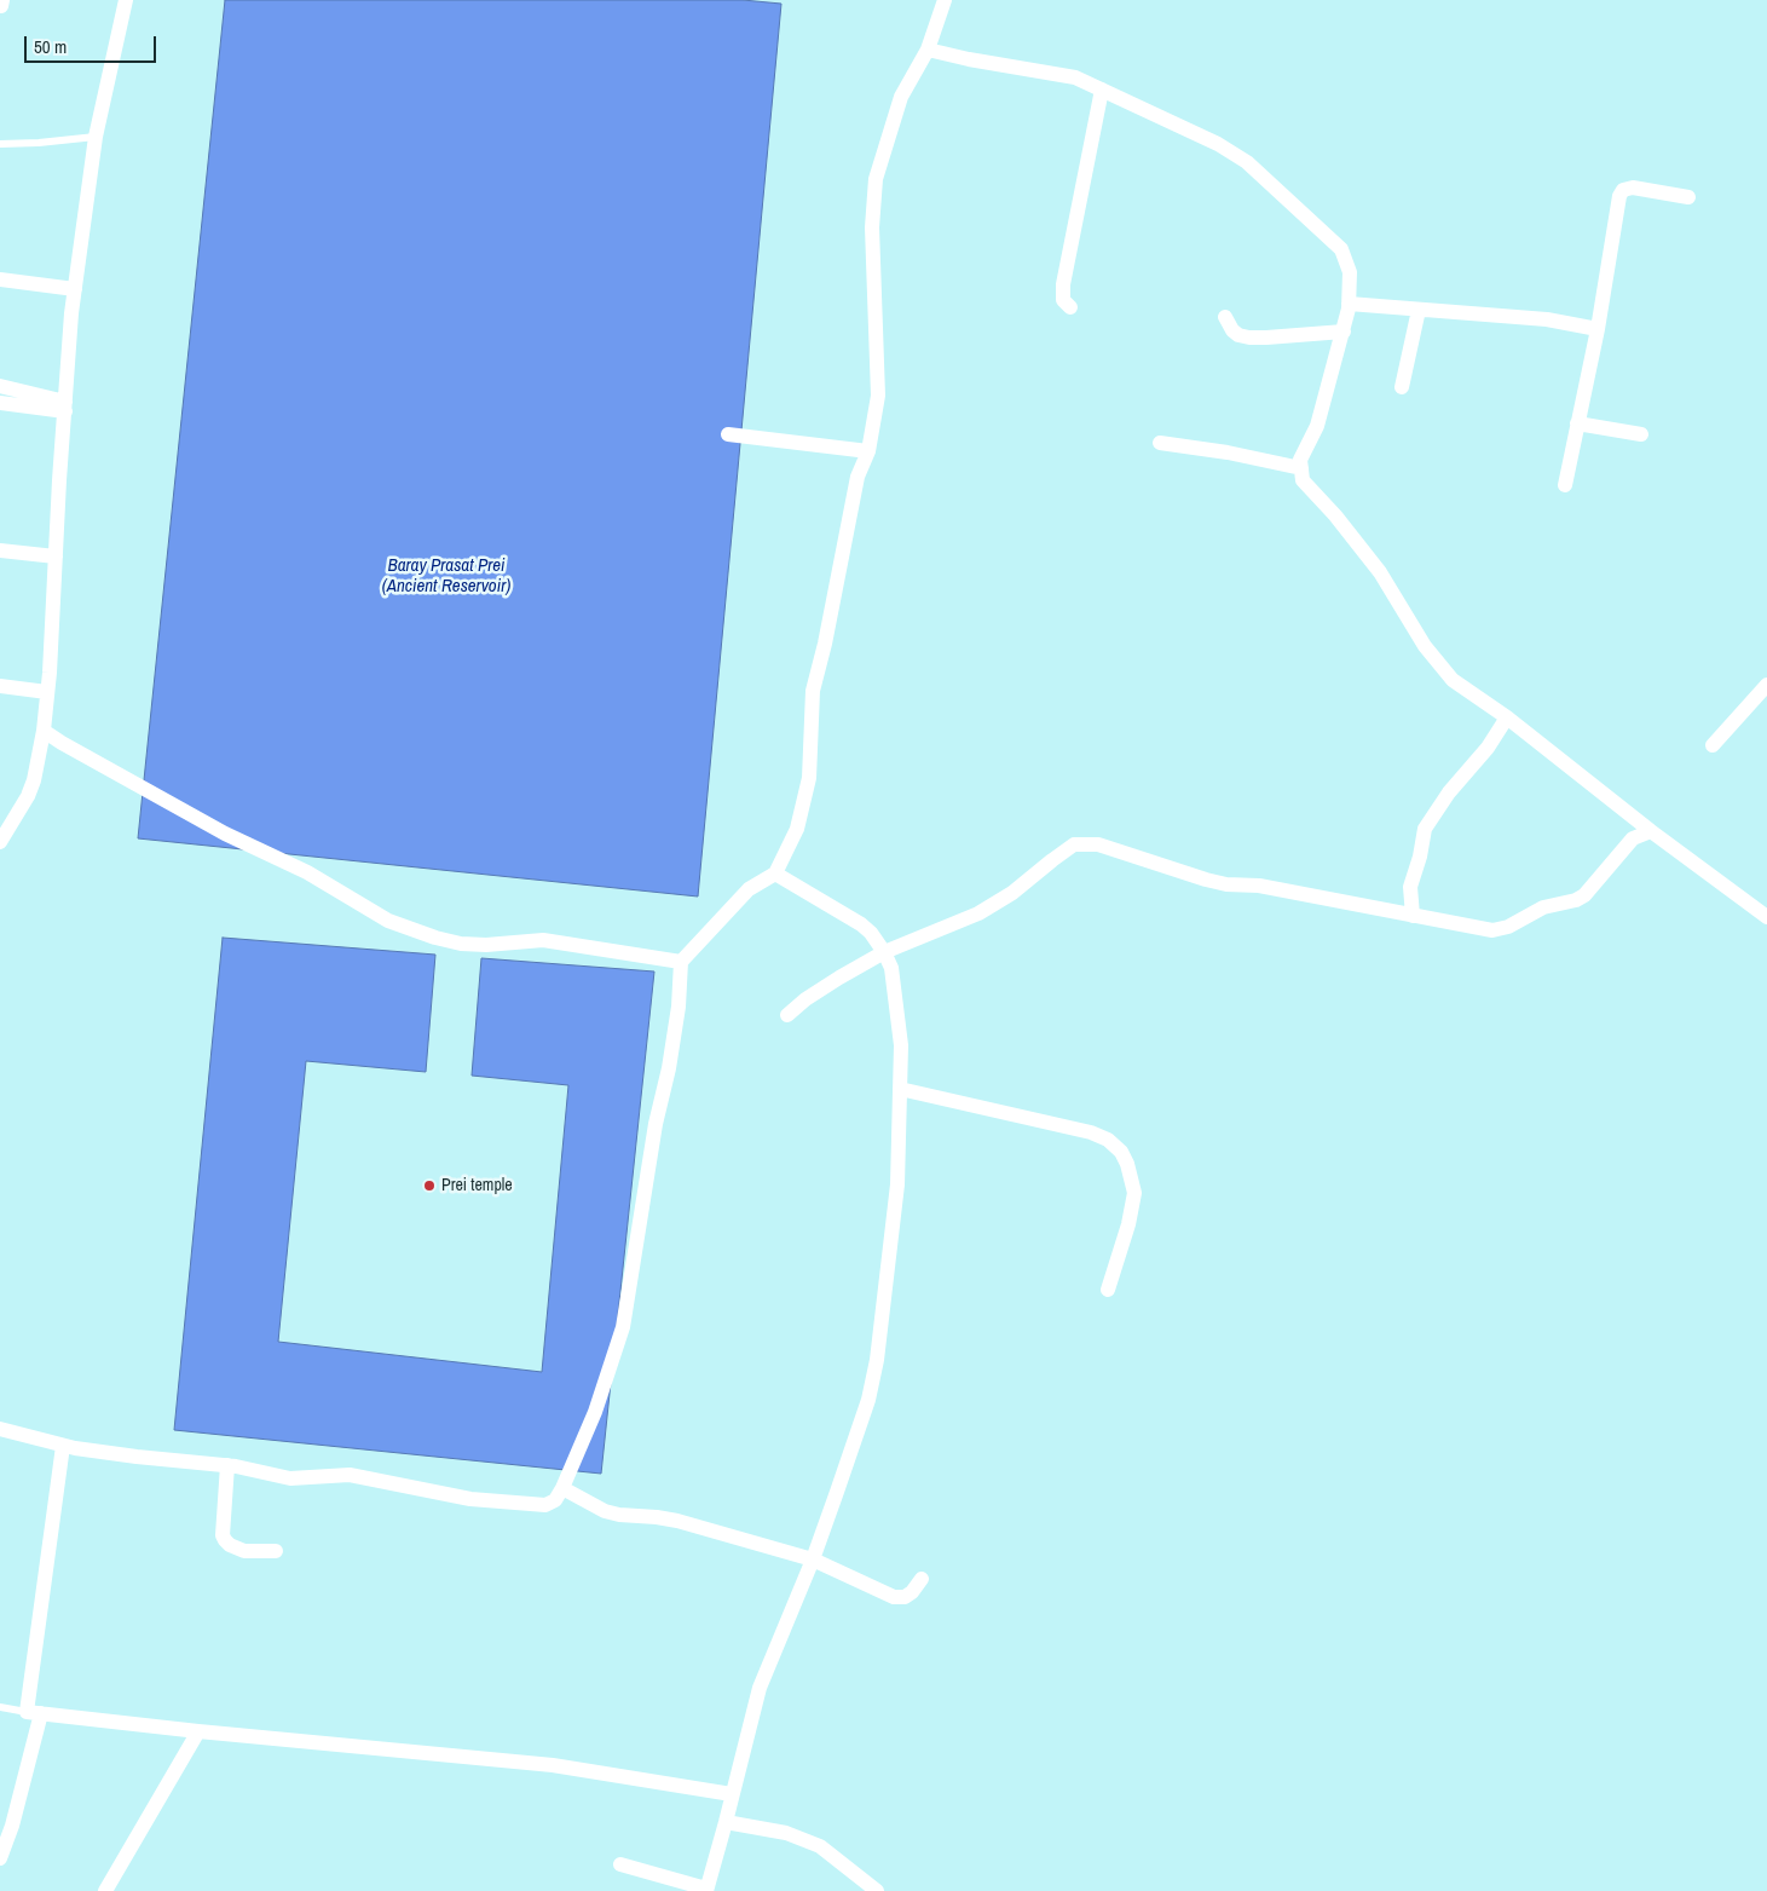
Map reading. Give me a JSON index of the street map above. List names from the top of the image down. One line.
{"water":["Baray Prasat Prei (Ancient Reservoir)"],"places":["Prei temple"],"scale_bar":"50 m"}
